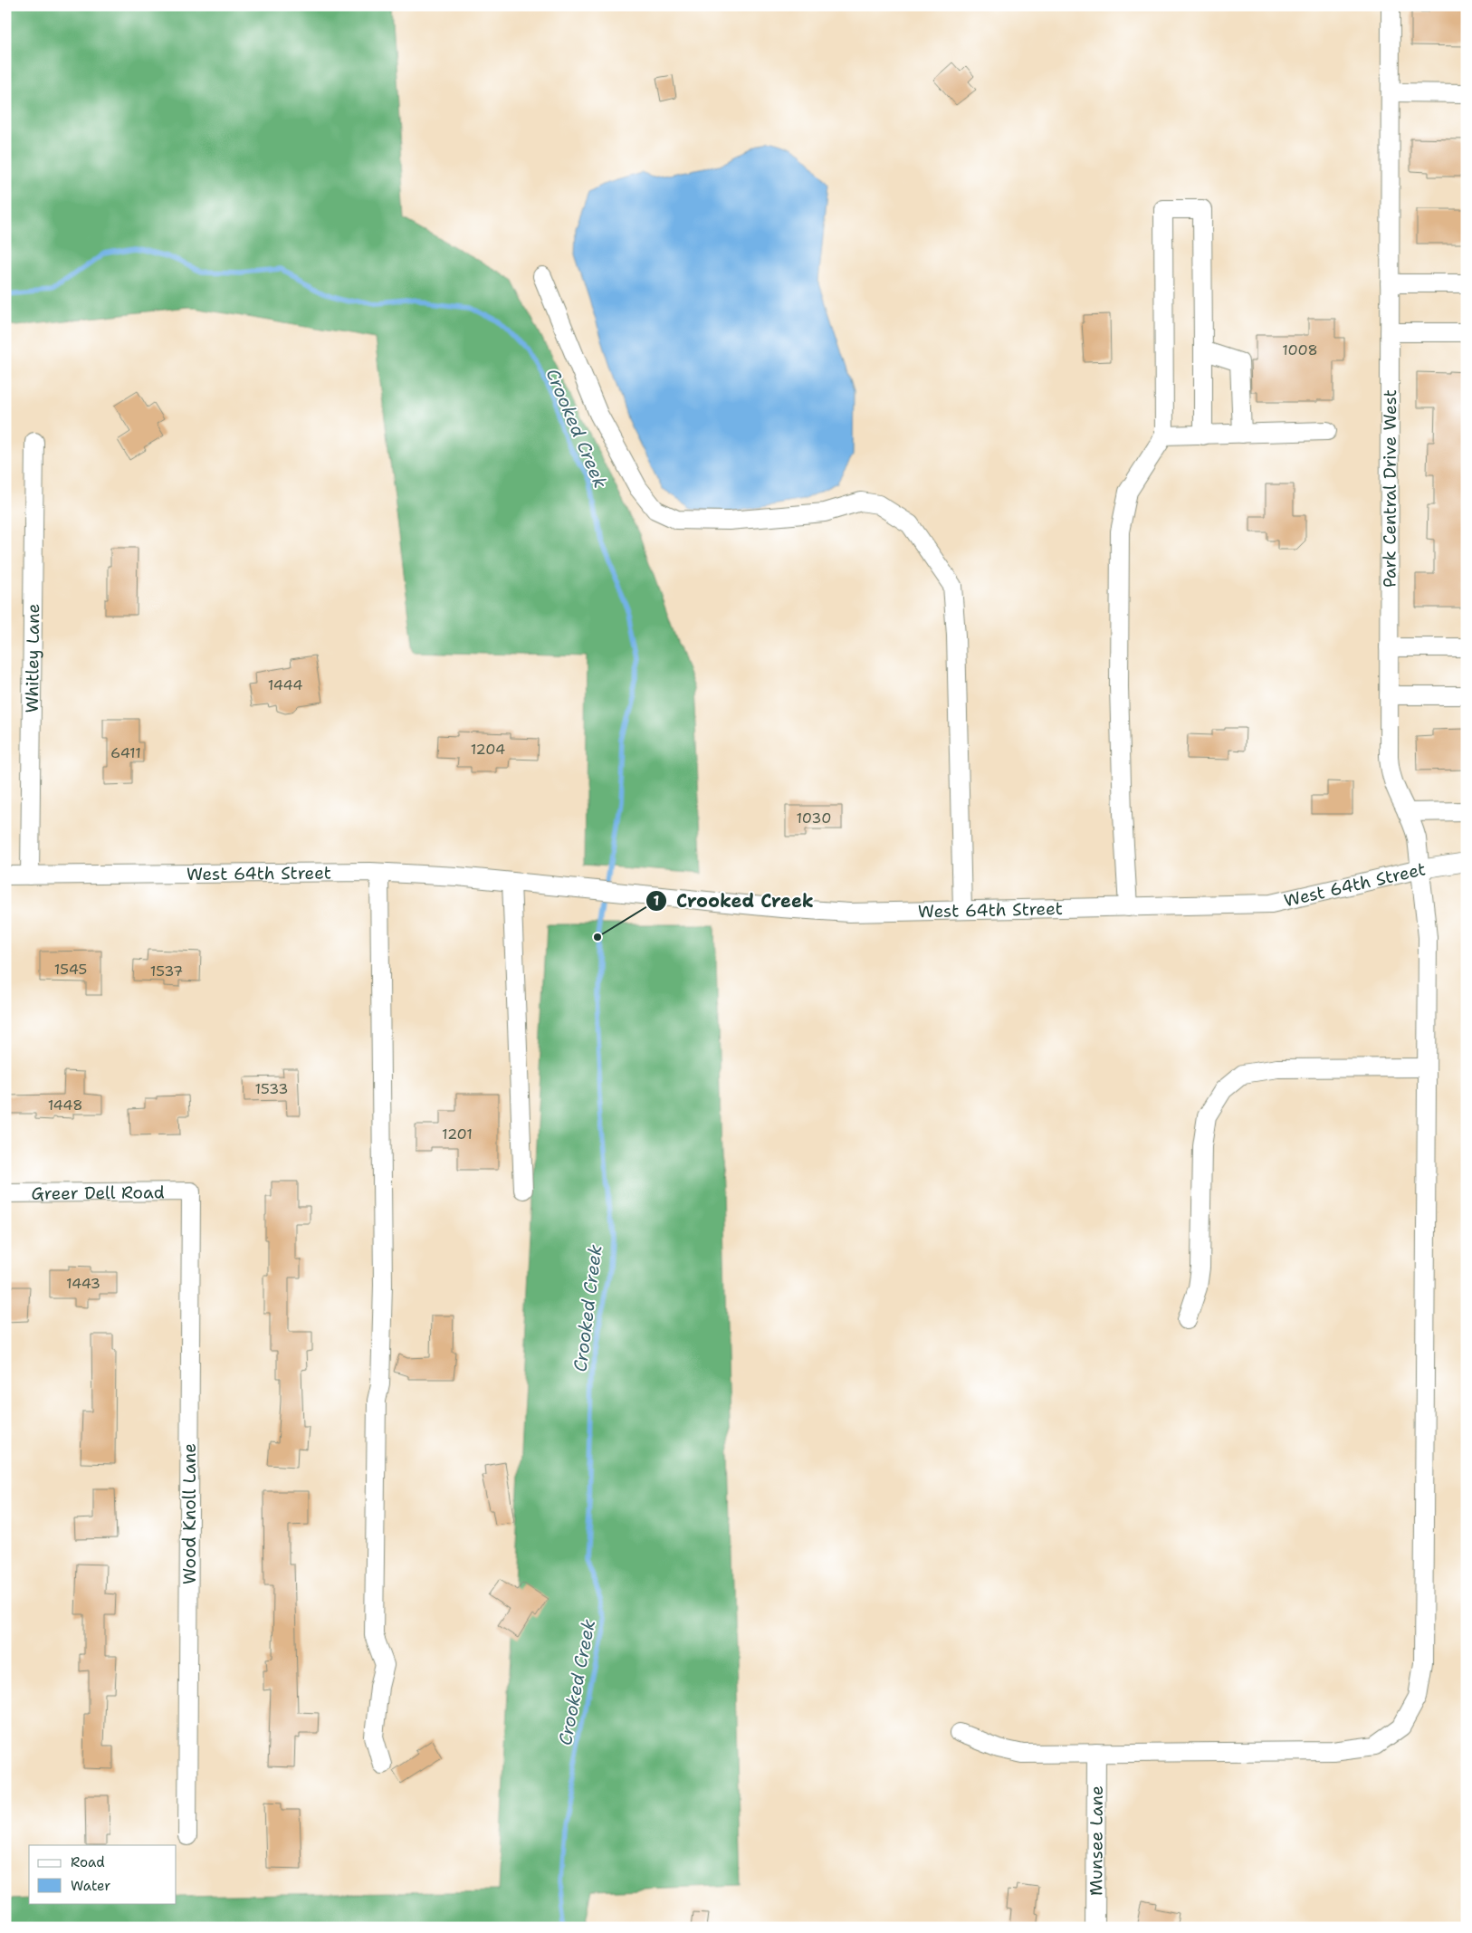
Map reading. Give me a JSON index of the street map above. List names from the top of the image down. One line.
{"streets":{"street":["Park Central Drive West","Whitley Lane","West 64th Street","Greer Dell Road","Wood Knoll Lane","Munsee Lane"]},"crossings":[["Park Central Drive West","West 64th Street"],["Park Central Drive West","Munsee Lane"],["Whitley Lane","West 64th Street"],["Greer Dell Road","Wood Knoll Lane"]],"water":["Crooked Creek"],"places":["Crooked Creek"],"house_numbers":["1008","1444","1204","6411","1030","1545","1537","1533","1448","1201","1443"],"legend":["Road","Water"]}
